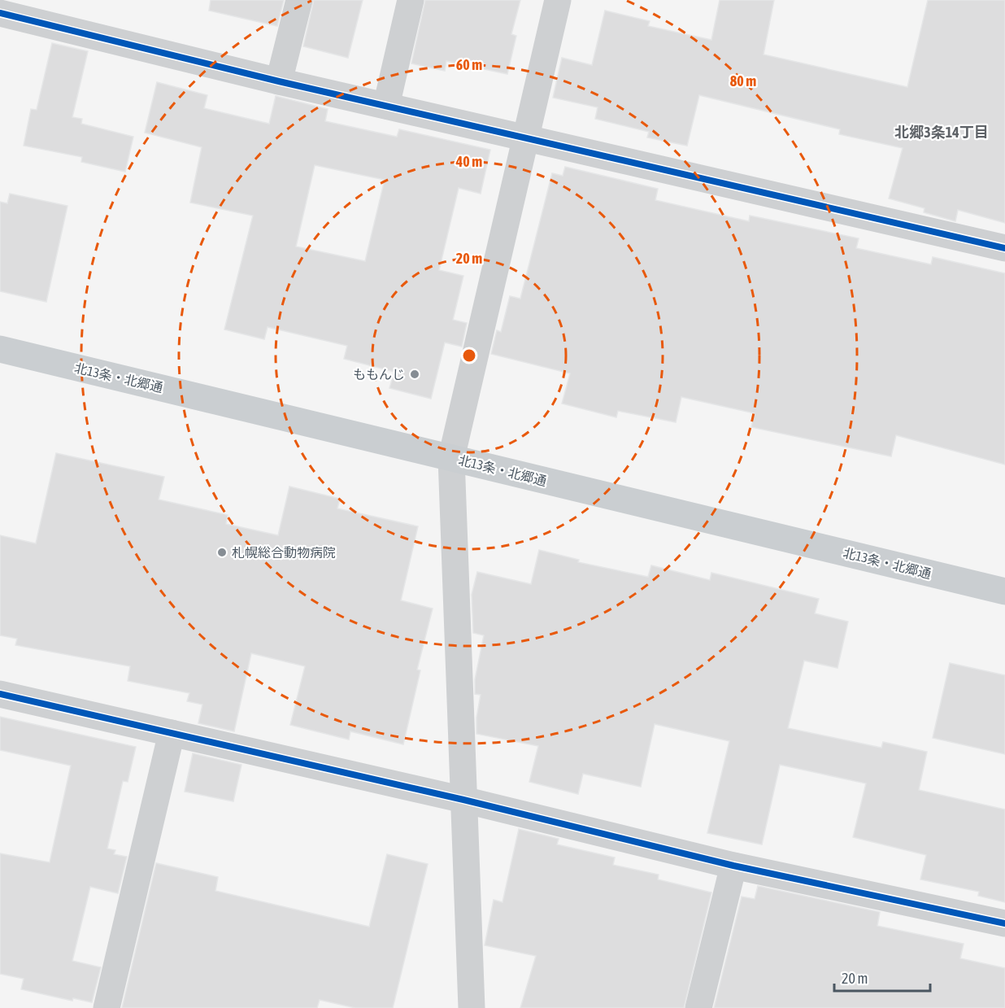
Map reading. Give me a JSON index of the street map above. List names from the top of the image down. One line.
{"streets":{"main road":["北13条・北郷通"]},"districts":["北郷3条14丁目"],"places":["ももんじ","札幌総合動物病院"],"scale_bar":"20 m","rings":["60 m","80 m","40 m","20 m"]}
